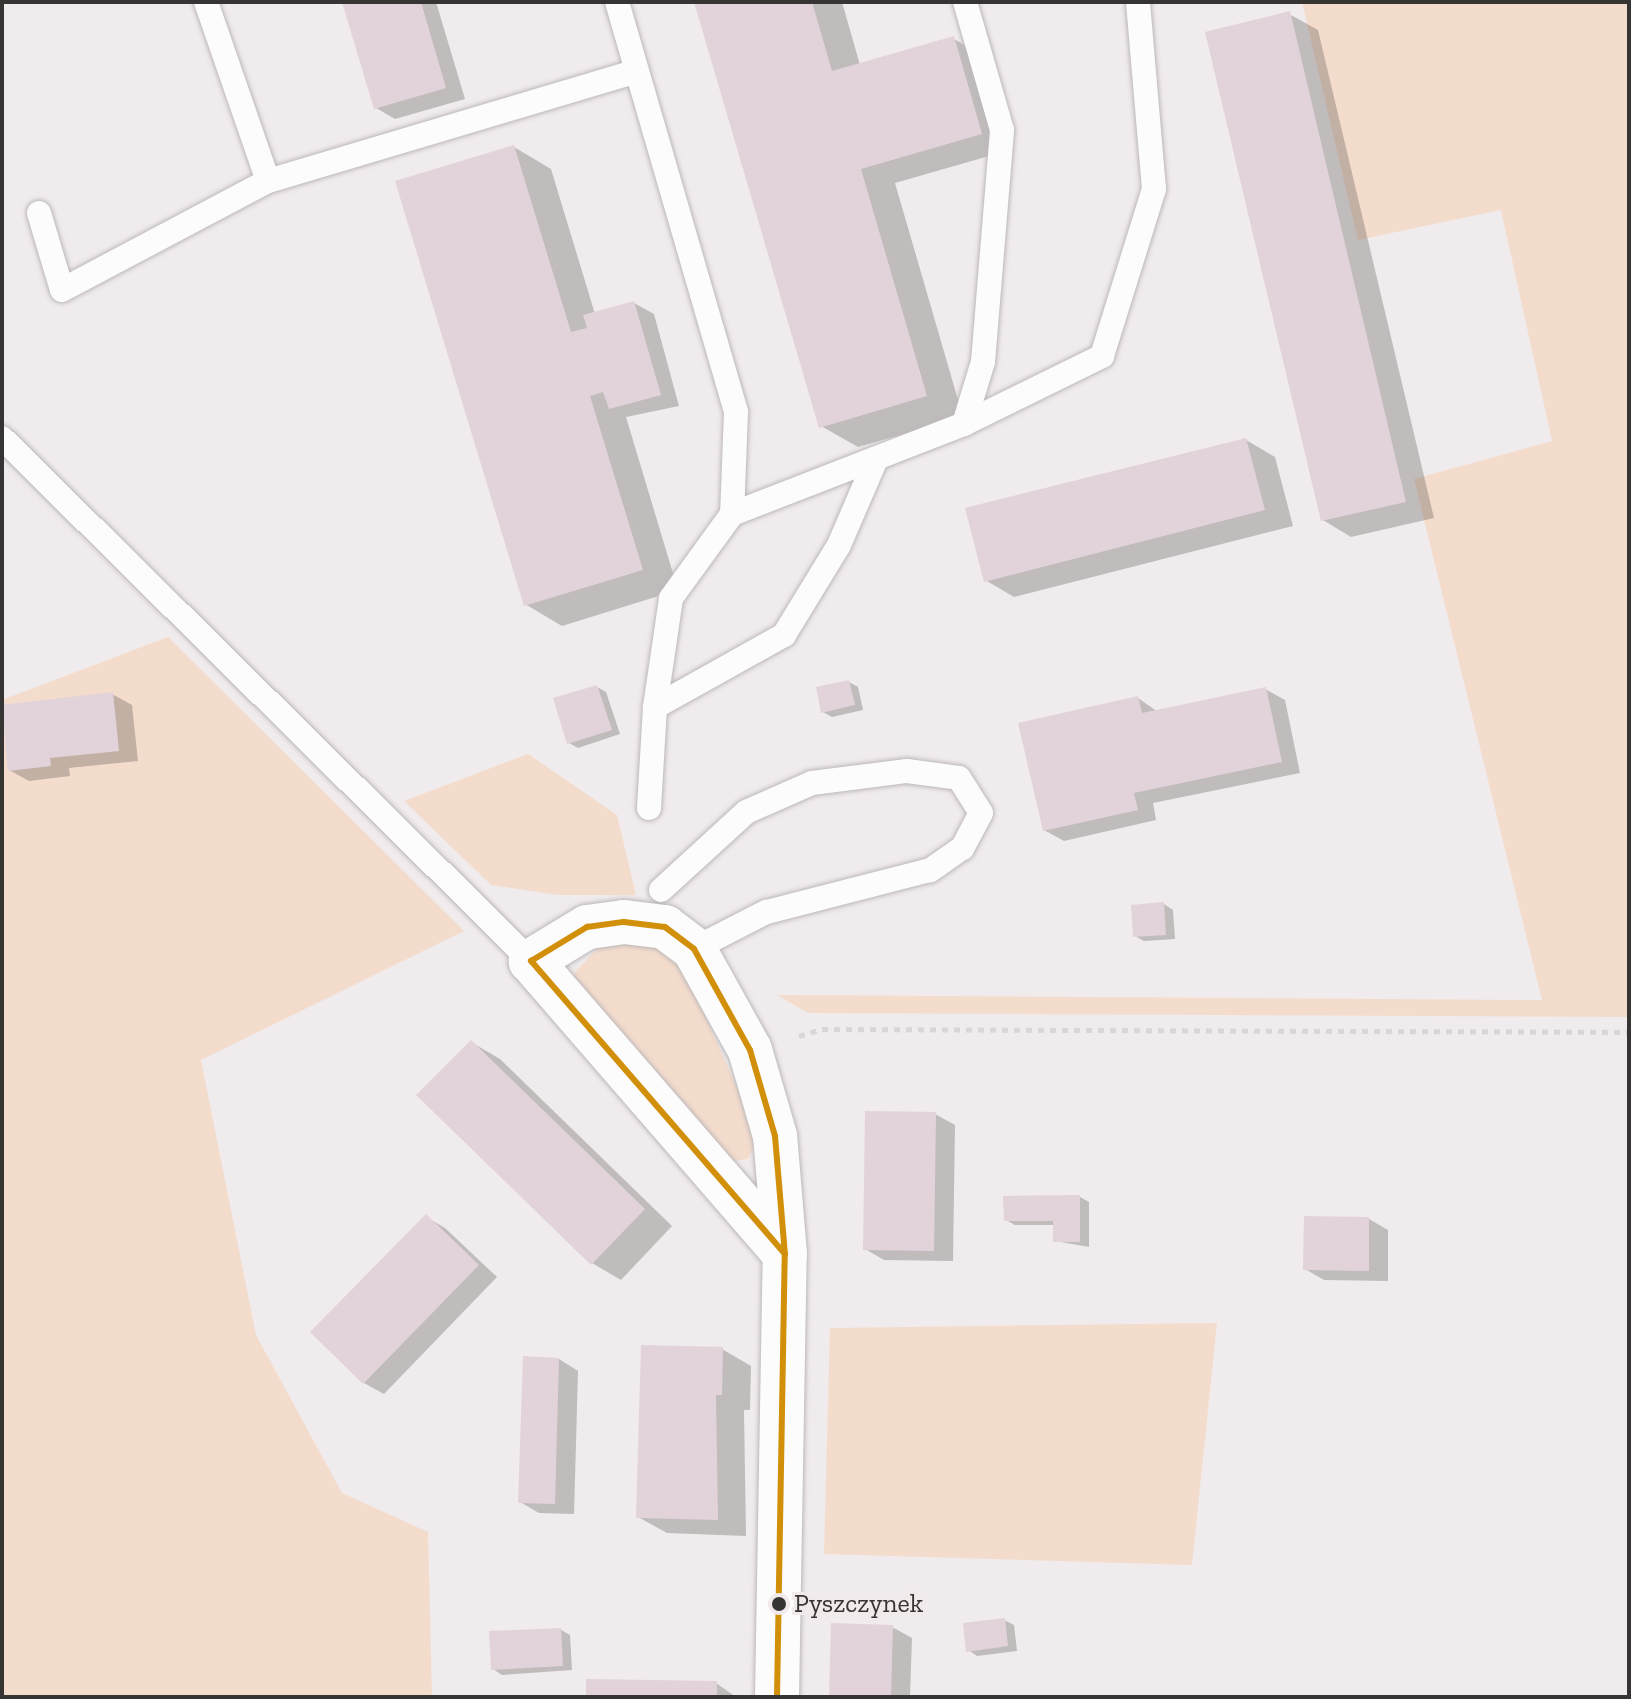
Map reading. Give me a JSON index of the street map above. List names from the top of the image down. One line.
{"places":["Pyszczynek"]}
